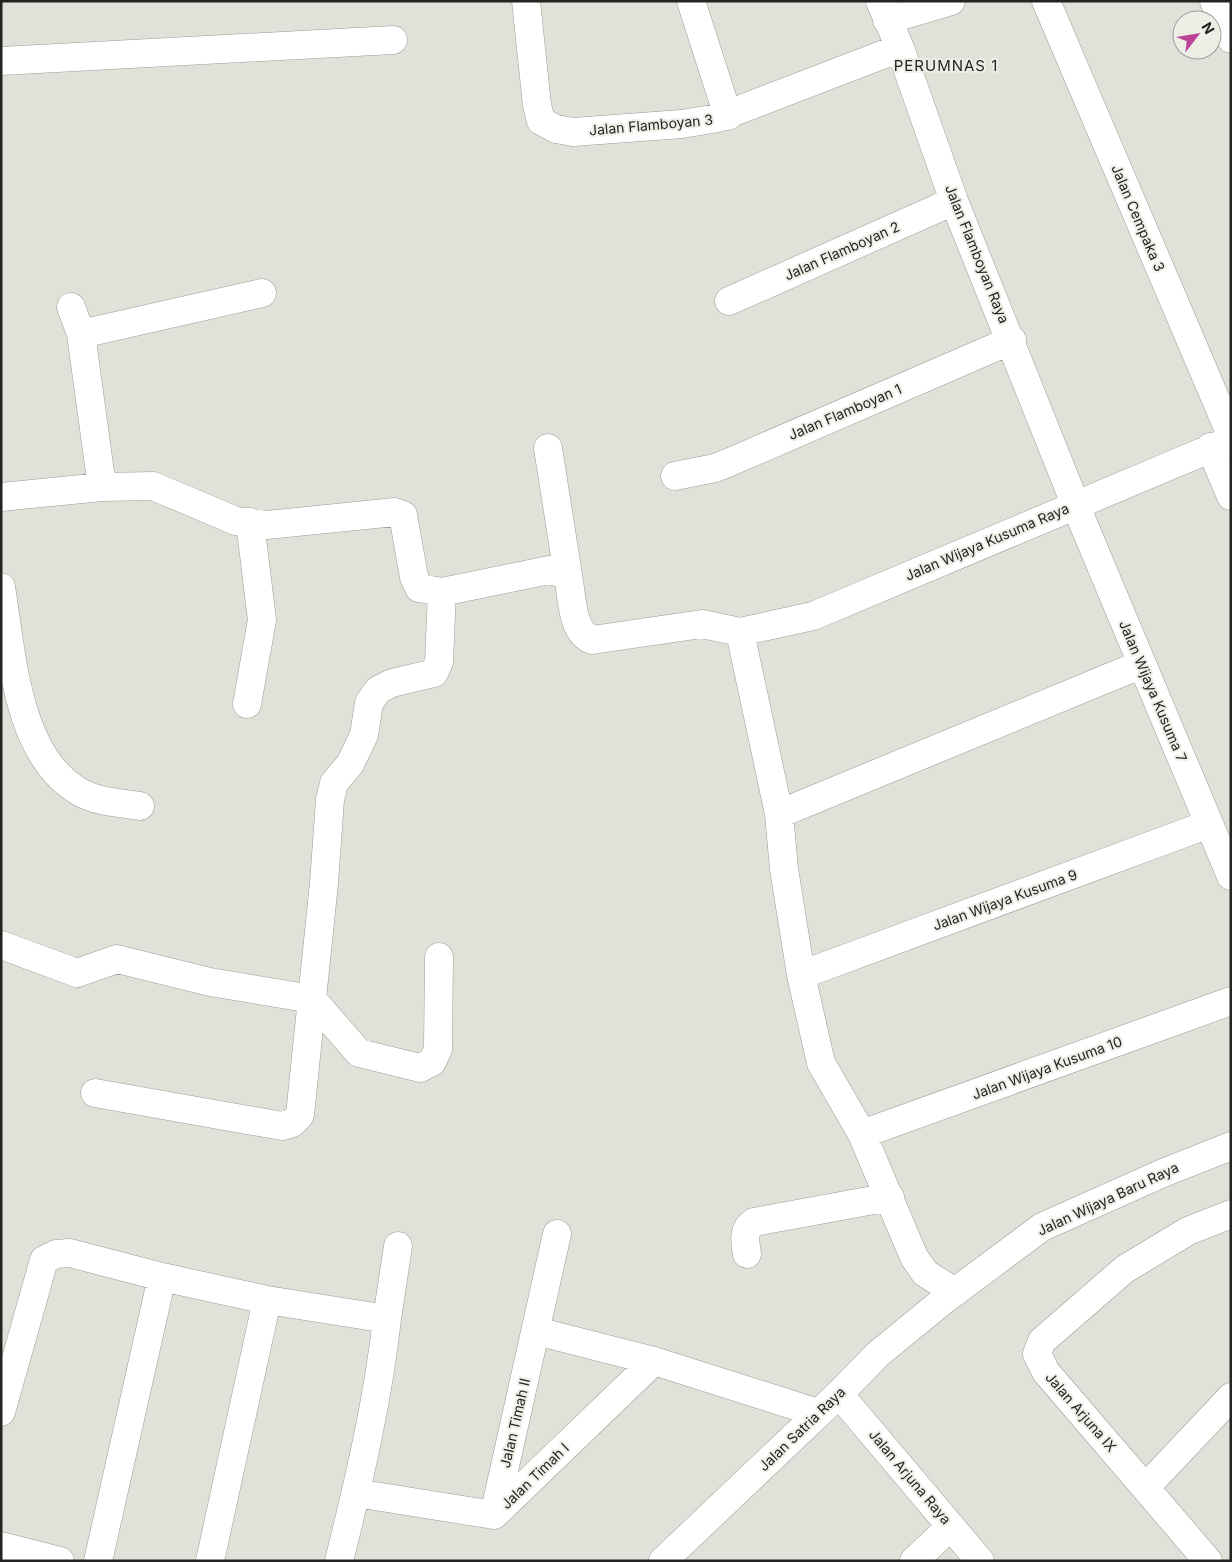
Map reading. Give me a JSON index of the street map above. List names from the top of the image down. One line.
{"streets":{"street":["Jalan Flamboyan 3","Jalan Cempaka 3","Jalan Flamboyan 2","Jalan Flamboyan Raya","Jalan Flamboyan 1","Jalan Wijaya Kusuma Raya","Jalan Wijaya Kusuma 7","Jalan Wijaya Kusuma 9","Jalan Wijaya Kusuma 10","Jalan Wijaya Baru Raya","Jalan Arjuna IX","Jalan Timah II","Jalan Satria Raya","Jalan Timah I","Jalan Arjuna Raya"]},"crossings":[["Jalan Flamboyan 3","Jalan Flamboyan Raya"],["Jalan Cempaka 3","Jalan Wijaya Kusuma Raya"],["Jalan Flamboyan 2","Jalan Flamboyan Raya"],["Jalan Flamboyan Raya","Jalan Flamboyan 1"],["Jalan Flamboyan Raya","Jalan Wijaya Kusuma Raya"],["Jalan Flamboyan Raya","Jalan Wijaya Kusuma 7"],["Jalan Wijaya Kusuma Raya","Jalan Wijaya Kusuma 7"],["Jalan Wijaya Kusuma 7","Jalan Wijaya Kusuma 9"],["Jalan Wijaya Baru Raya","Jalan Satria Raya"],["Jalan Timah II","Jalan Timah I"],["Jalan Satria Raya","Jalan Arjuna Raya"]],"districts":["PERUMNAS 1"],"north":"top right"}
